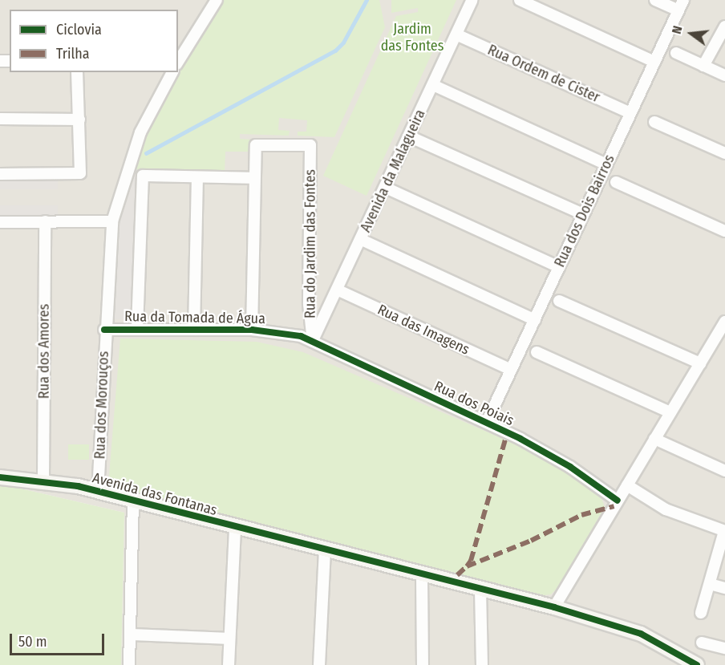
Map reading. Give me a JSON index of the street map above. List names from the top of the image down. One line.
{"streets":{"street":["Rua Ordem de Cister","Avenida da Malagueira","Rua dos Dois Bairros","Rua do Jardim das Fontes","Rua da Tomada de Água","Rua das Imagens","Rua dos Amores","Rua dos Poiais","Rua dos Morouços","Avenida das Fontanas"]},"crossings":[["Rua Ordem de Cister","Avenida da Malagueira"],["Rua Ordem de Cister","Rua dos Dois Bairros"],["Avenida da Malagueira","Rua do Jardim das Fontes"],["Avenida da Malagueira","Rua da Tomada de Água"],["Avenida da Malagueira","Rua das Imagens"],["Avenida da Malagueira","Rua dos Poiais"],["Rua dos Dois Bairros","Rua das Imagens"],["Rua dos Dois Bairros","Rua dos Poiais"],["Rua do Jardim das Fontes","Rua da Tomada de Água"],["Rua do Jardim das Fontes","Rua dos Poiais"],["Rua da Tomada de Água","Rua dos Poiais"],["Rua da Tomada de Água","Rua dos Morouços"],["Rua dos Amores","Avenida das Fontanas"],["Rua dos Morouços","Avenida das Fontanas"]],"parks":["Jardim das Fontes"],"legend":["Ciclovia","Trilha"],"scale_bar":"50 m","north":"left"}
